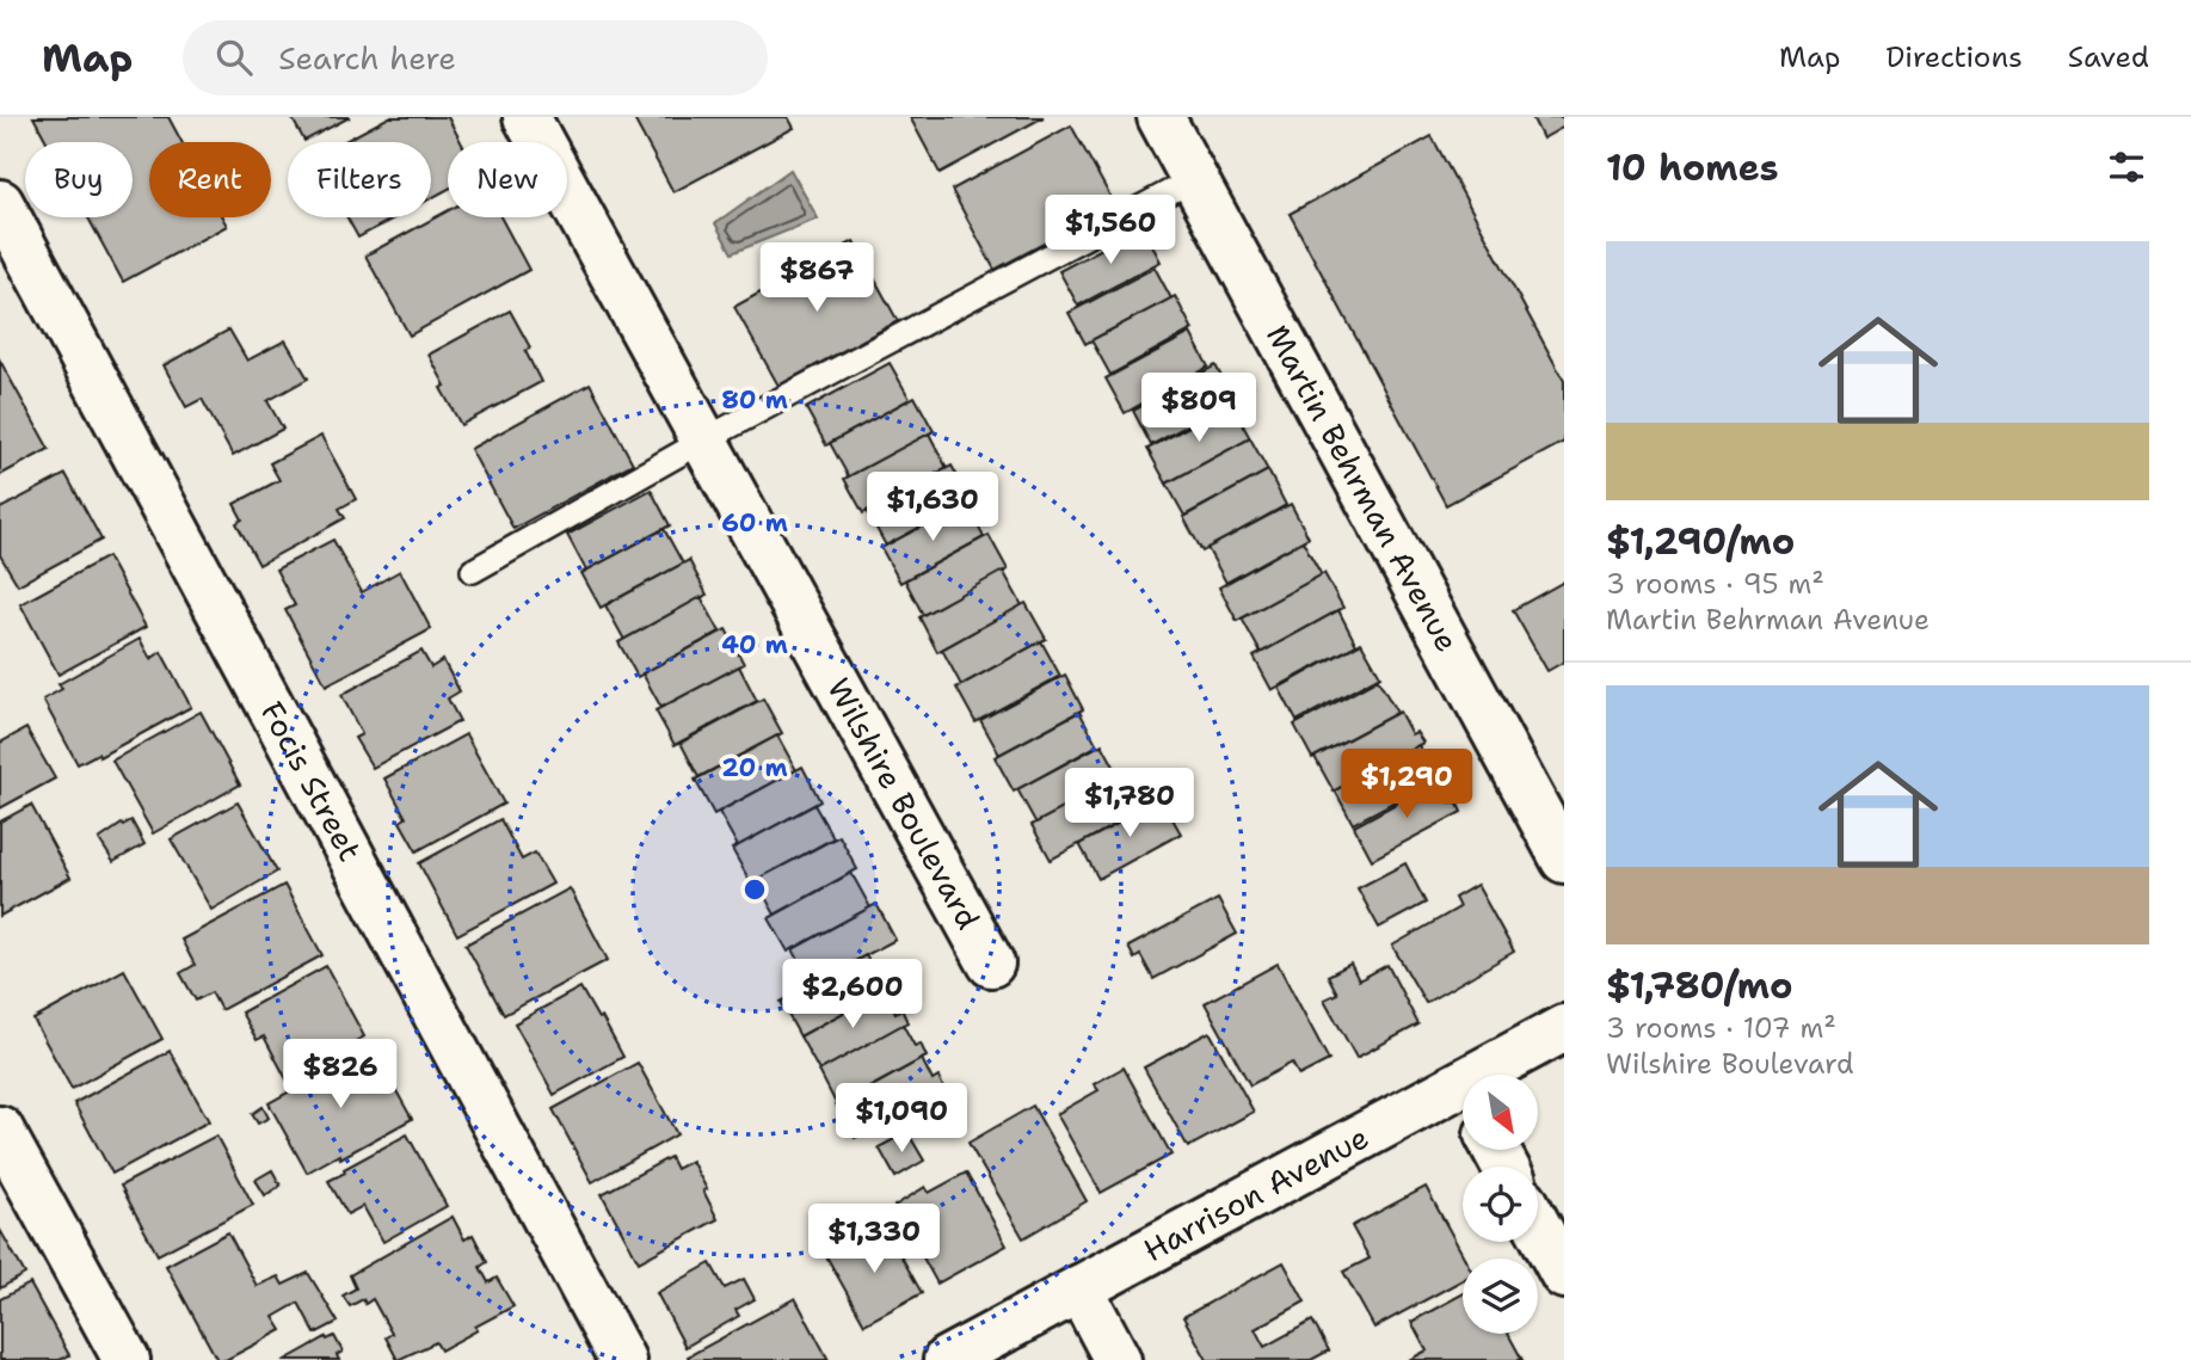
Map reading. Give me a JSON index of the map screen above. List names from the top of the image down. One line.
{"streets":{"street":["Martin Behrman Avenue","Focis Street","Wilshire Boulevard","Harrison Avenue"]},"north":"bottom right","page":{"header":"Map","search":"Search here","nav":["Map","Directions","Saved"],"heading":"10 homes","chip":["Buy","Rent","Filters","New"],"price":["$1,560","$867","$809","$1,630","$1,290","$1,780","$2,600","$826","$1,090","$1,330"],"list":[{"name":"$1,290/mo","note":"3 rooms · 95 m² · Martin Behrman Avenue"},{"name":"$1,780/mo","note":"3 rooms · 107 m² · Wilshire Boulevard"}]},"rings":["80 m","60 m","40 m","20 m"]}
